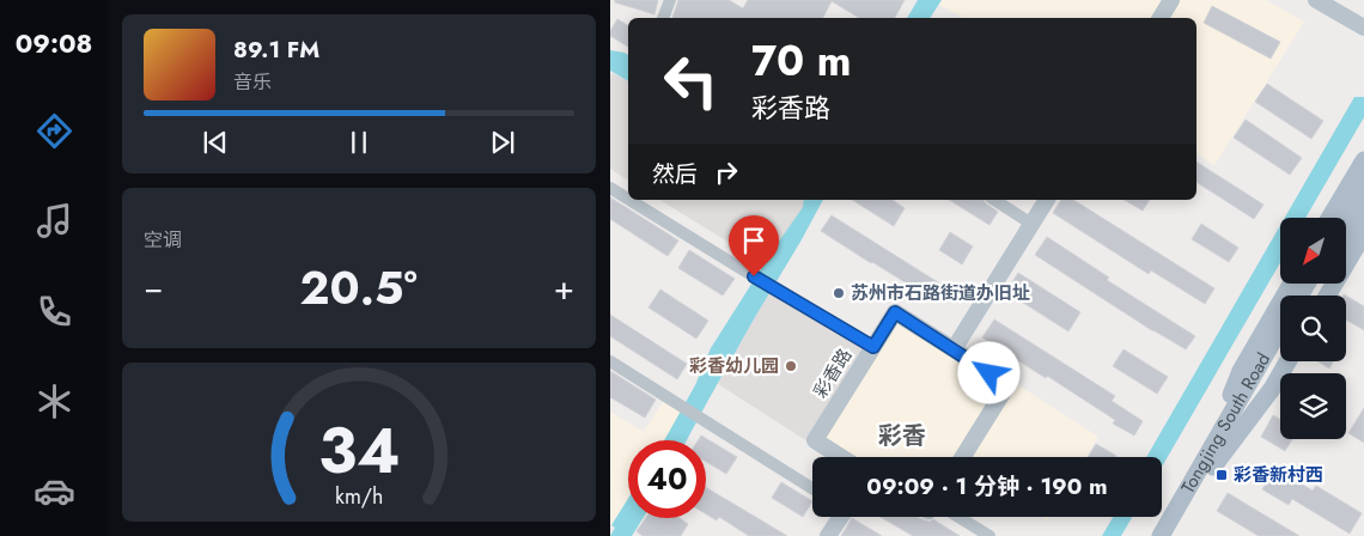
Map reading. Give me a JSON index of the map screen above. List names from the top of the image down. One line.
{"streets":{"main road":["Tongjing South Road"],"street":["彩香路"]},"districts":["彩香"],"places":{"other":["苏州市石路街道办旧址","彩香幼儿园"],"transit":["彩香新村西"]},"north":"bottom left","page":{"tabs":"09:08","turn":["70 m","彩香路"],"song":["89.1 FM","音乐"],"then":"然后","tile":"空调","heat":["−","20.5°","+"],"limit":"40","trip":"09:09 · 1 分钟 · 190 m","gauge":["34","km/h"]}}
